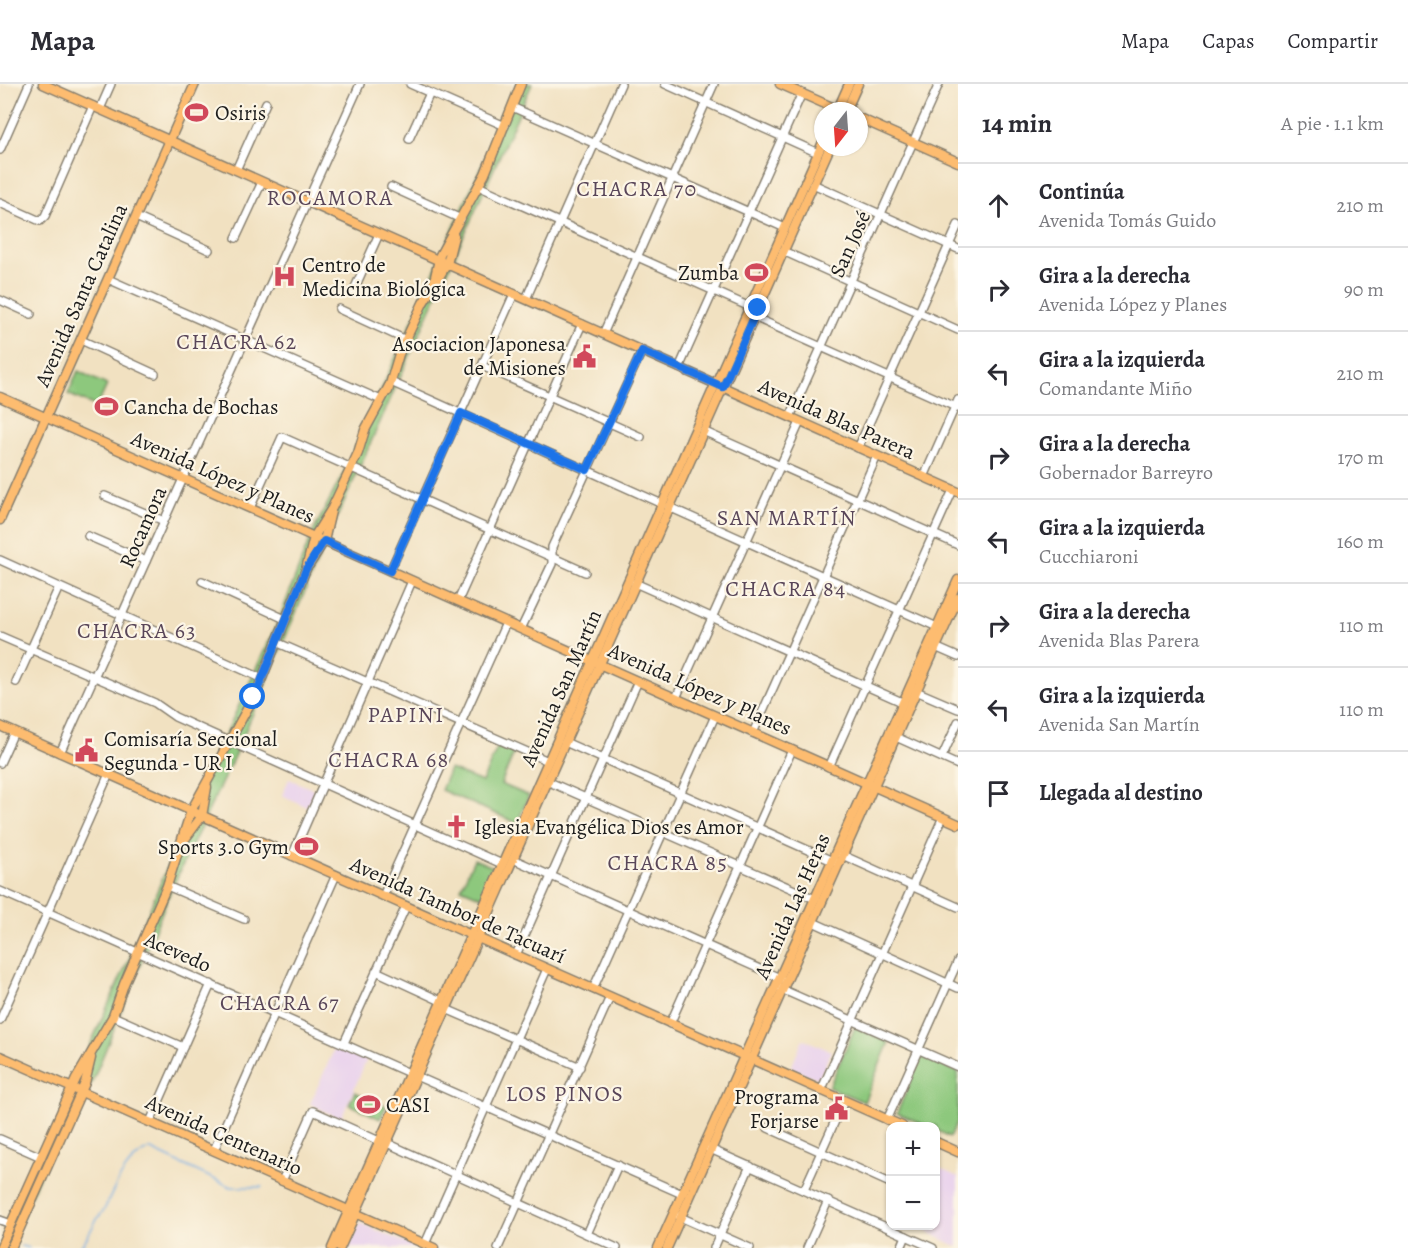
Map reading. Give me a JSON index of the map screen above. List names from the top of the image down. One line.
{"streets":{"main road":["Avenida Santa Catalina","Avenida Blas Parera","Avenida López y Planes","Avenida San Martín","Avenida Las Heras","Avenida Tambor de Tacuarí","Avenida Centenario"],"street":["San José","Rocamora","Acevedo"]},"crossings":[["San José","Avenida Blas Parera"],["Avenida Santa Catalina","Avenida Blas Parera"],["Avenida Santa Catalina","Avenida López y Planes"],["Avenida Blas Parera","Rocamora"],["Avenida Blas Parera","Avenida San Martín"],["Avenida López y Planes","Rocamora"],["Avenida López y Planes","Avenida San Martín"],["Avenida López y Planes","Avenida Las Heras"],["Rocamora","Avenida Tambor de Tacuarí"],["Avenida San Martín","Avenida Tambor de Tacuarí"],["Avenida San Martín","Acevedo"],["Avenida San Martín","Avenida Centenario"],["Avenida Las Heras","Avenida Tambor de Tacuarí"],["Avenida Las Heras","Acevedo"]],"districts":["CHACRA 70","ROCAMORA","CHACRA 62","SAN MARTÍN","CHACRA 84","CHACRA 63","PAPINI","CHACRA 68","CHACRA 85","CHACRA 67","LOS PINOS"],"places":{"sports":["Osiris","Zumba","Cancha de Bochas","Sports 3.0 Gym","CASI"],"hospital":["Centro de Medicina Biológica"],"public building":["Asociacion Japonesa de Misiones","Comisaría Seccional Segunda - UR I","Programa Forjarse"],"church":["Iglesia Evangélica Dios es Amor"]},"north":"bottom","page":{"header":"Mapa","nav":["Mapa","Capas","Compartir"],"heading":["14 min","A pie · 1.1 km"],"list":[["Continúa","Avenida Tomás Guido","210 m"],["Gira a la derecha","Avenida López y Planes","90 m"],["Gira a la izquierda","Comandante Miño","210 m"],["Gira a la derecha","Gobernador Barreyro","170 m"],["Gira a la izquierda","Cucchiaroni","160 m"],["Gira a la derecha","Avenida Blas Parera","110 m"],["Gira a la izquierda","Avenida San Martín","110 m"],"Llegada al destino"],"map_buttons":["+","−"]}}
